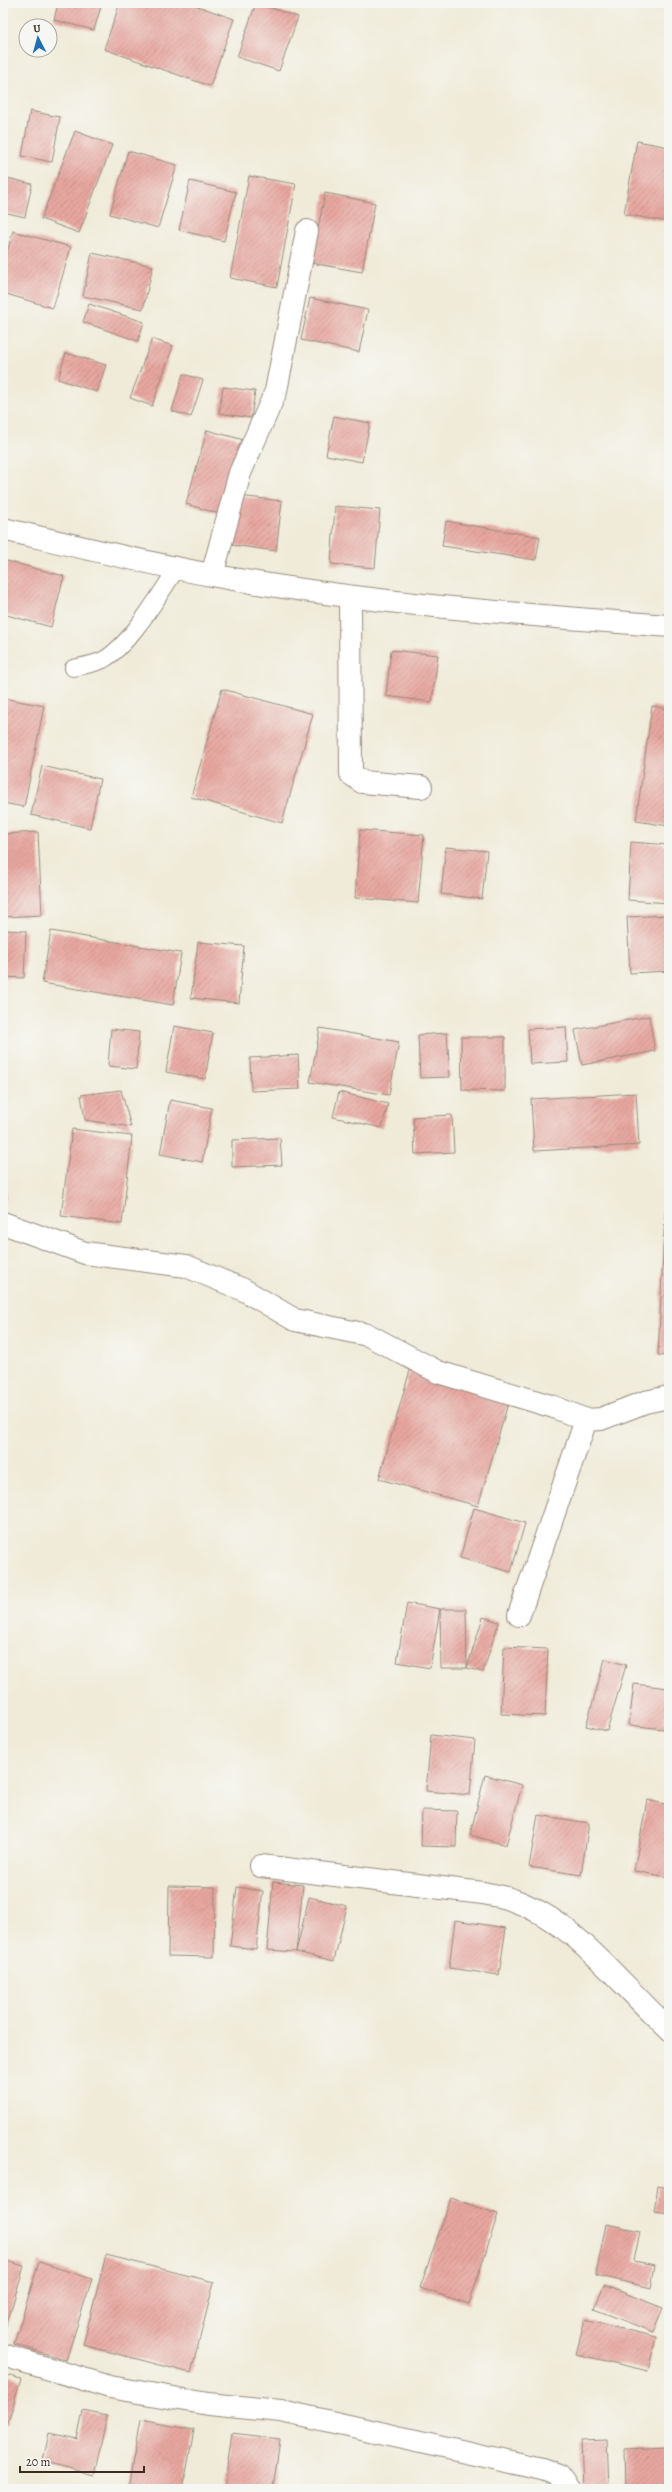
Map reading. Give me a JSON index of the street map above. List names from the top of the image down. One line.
{"scale_bar":"20 m","north":"top"}
